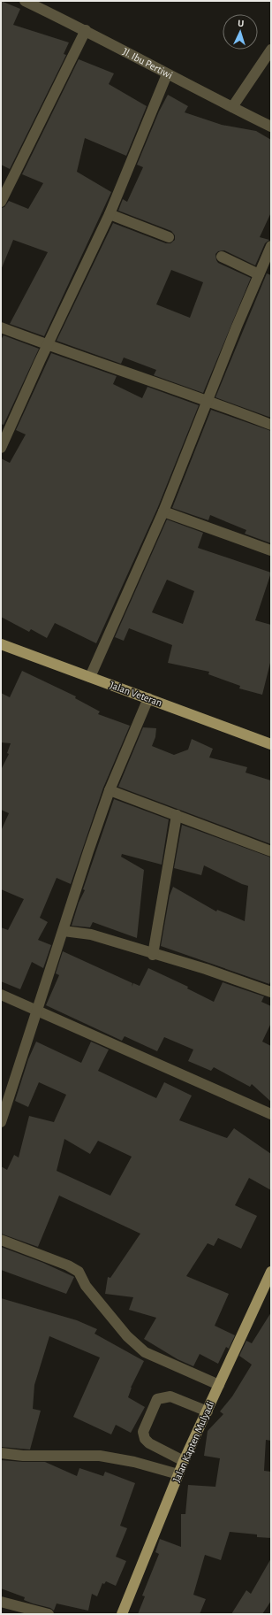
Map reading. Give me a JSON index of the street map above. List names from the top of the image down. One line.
{"streets":{"main road":["Jalan Veteran","Jalan Kapten Mulyadi"],"street":["Jl. Ibu Pertiwi"]},"north":"top"}
